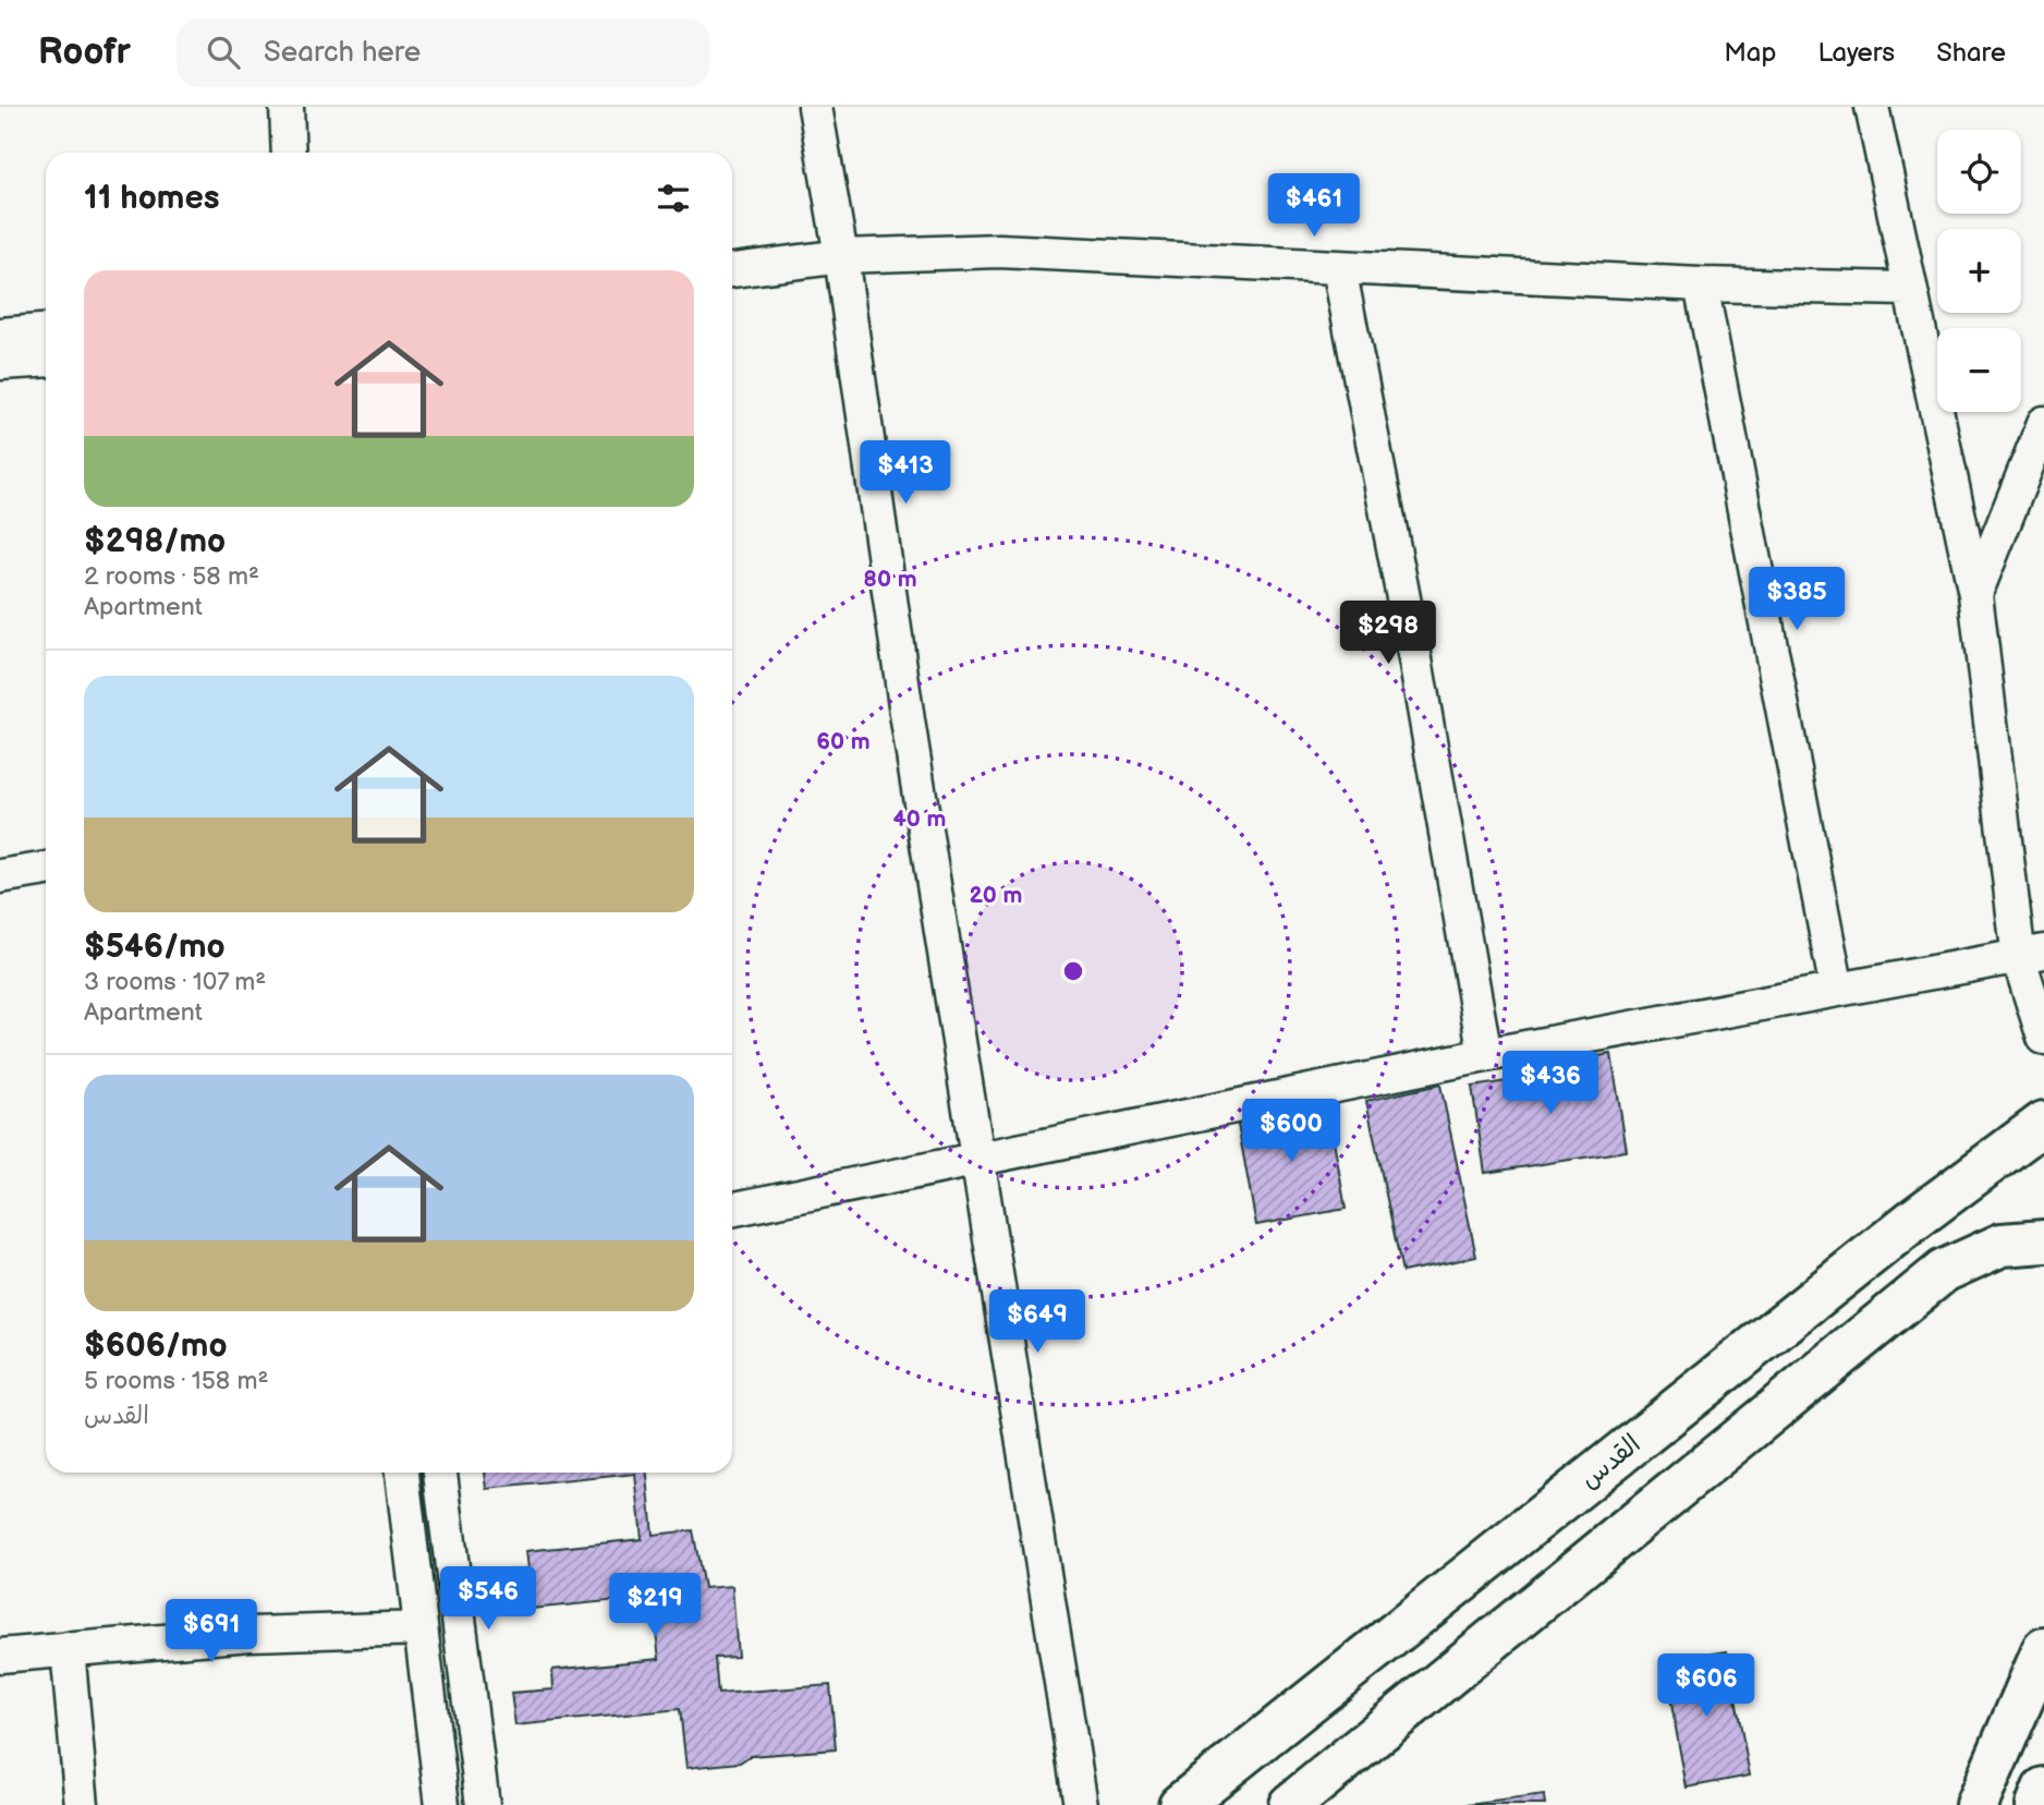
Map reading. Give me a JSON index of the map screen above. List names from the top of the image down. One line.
{"streets":{"main road":["القدس"]},"page":{"header":"Roofr","search":"Search here","nav":["Map","Layers","Share"],"map_buttons":["+","−"],"heading":"11 homes","price":["$461","$413","$385","$298","$436","$600","$649","$546","$219","$691","$606"],"list":[{"name":"$298/mo","note":"2 rooms · 58 m² · Apartment"},{"name":"$546/mo","note":"3 rooms · 107 m² · Apartment"},{"name":"$606/mo","note":"5 rooms · 158 m² · القدس"}]},"rings":["80 m","60 m","40 m","20 m"]}
